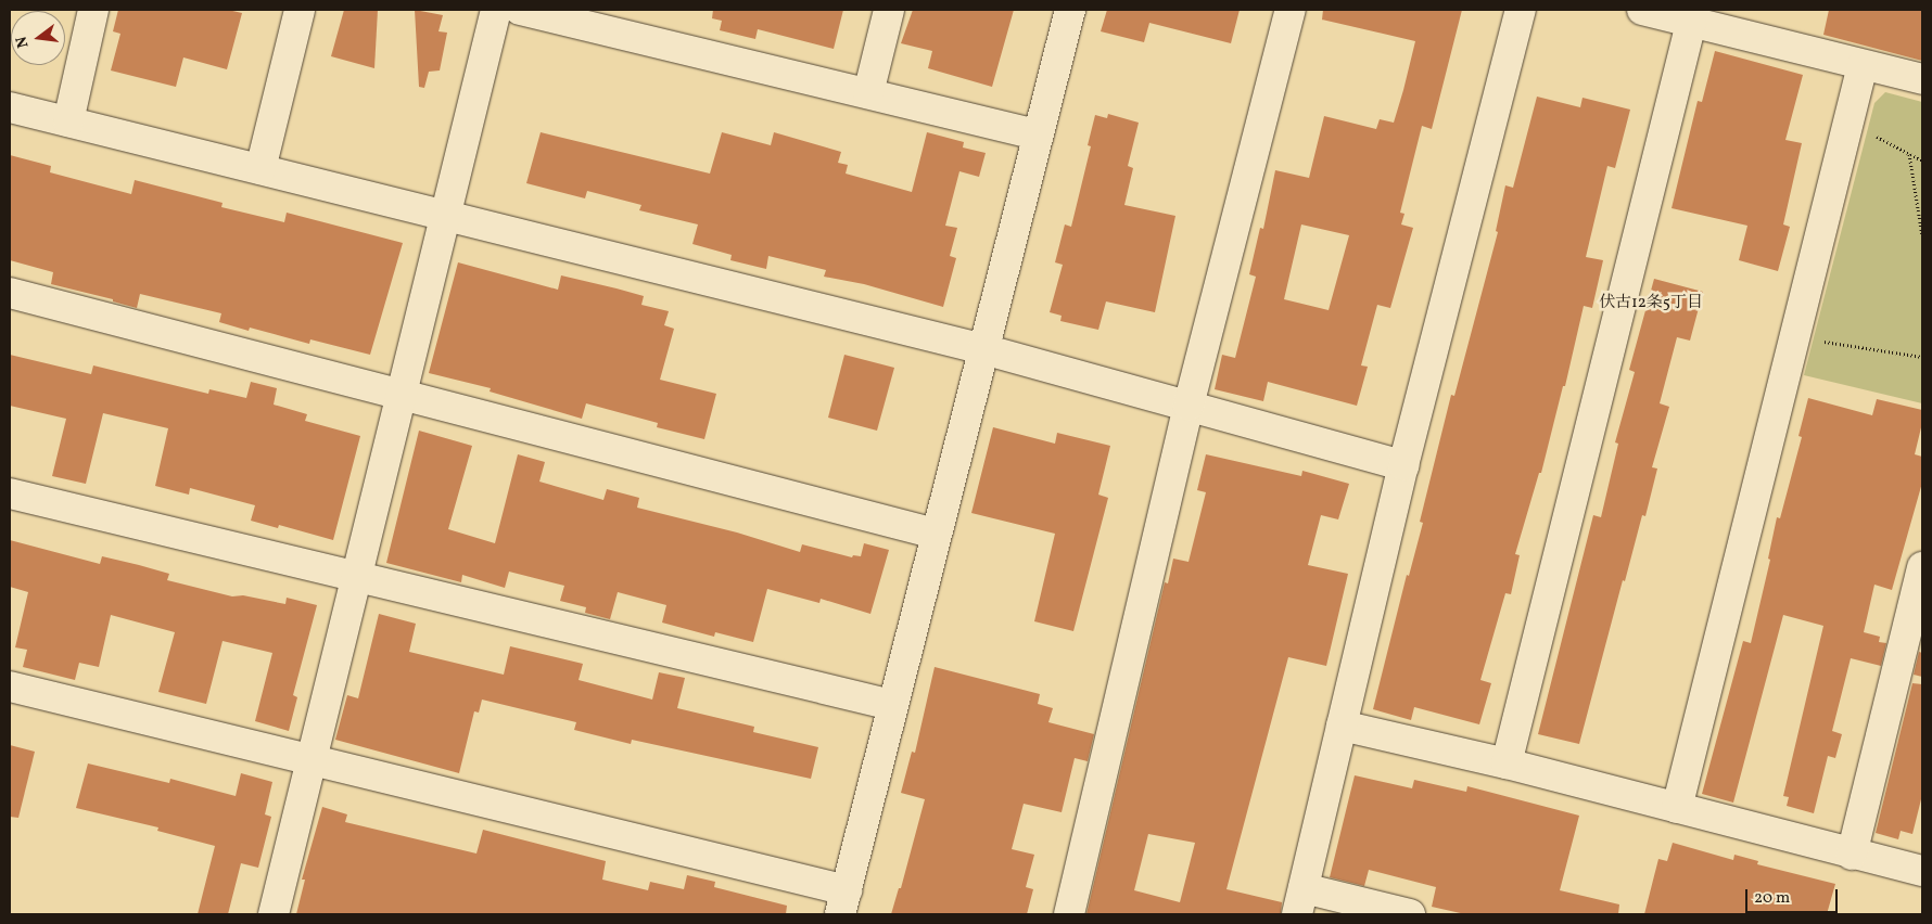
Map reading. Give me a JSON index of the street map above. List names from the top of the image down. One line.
{"districts":["伏古12条5丁目"],"scale_bar":"20 m","north":"left"}
